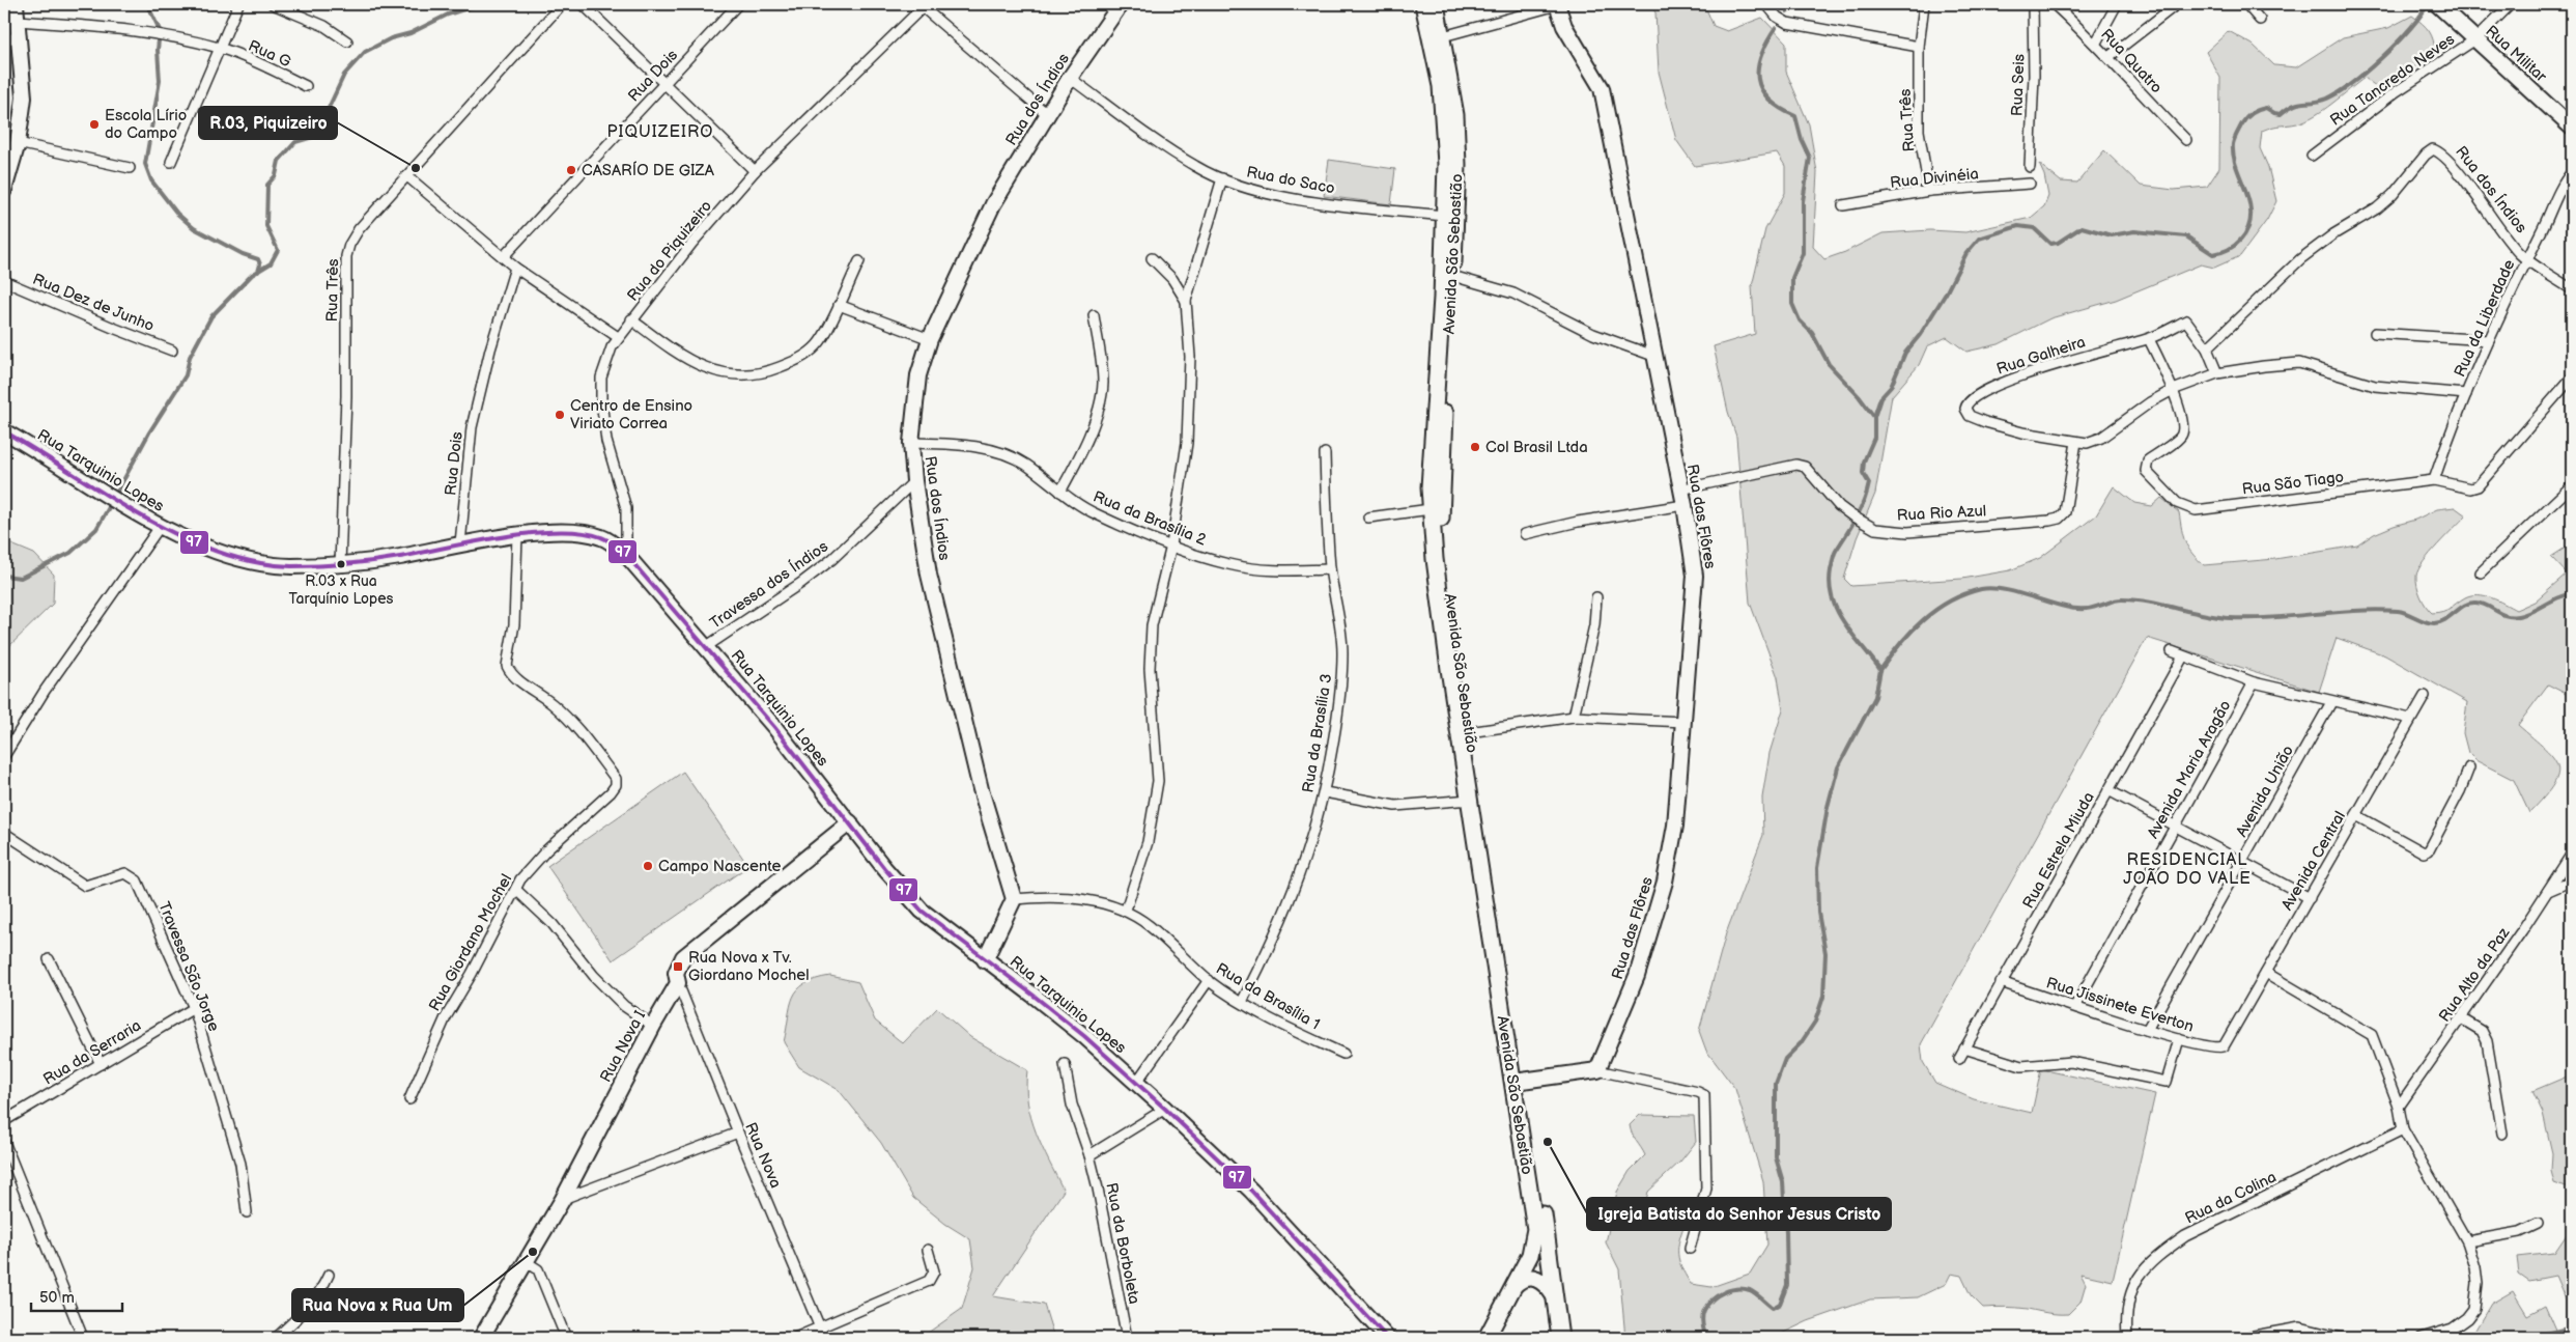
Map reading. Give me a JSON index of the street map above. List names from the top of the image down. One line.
{"streets":{"main road":["Avenida São Sebastião"],"street":["Rua G","Rua Militar","Rua Quatro","Rua Dois","Rua Tancredo Neves","Rua Seis","Rua dos Índios","Rua Três","Rua Divinéia","Rua do Saco","Rua do Piquizeiro","Rua Dez de Junho","Rua da Liberdade","Rua Galheira","Rua Tarquinio Lopes","Rua São Tiago","Rua Rio Azul","Rua das Flôres","Rua da Brasília 2","Travessa dos Índios","Rua da Brasília 3","Avenida Maria Aragão","Avenida União","Rua Estrela Miuda","Avenida Central","Rua Giordano Mochel","Travessa São Jorge","Rua Alto da Paz","Rua da Brasília 1","Rua Jissinete Everton","Rua Nova I","Rua da Serraria","Rua Nova","Rua da Colina","Rua da Borboleta"]},"crossings":[["Rua Militar","Rua Tancredo Neves"],["Rua Dois","Rua Tarquinio Lopes"],["Rua dos Índios","Rua do Saco"],["Rua dos Índios","Rua da Liberdade"],["Rua dos Índios","Rua Galheira"],["Rua dos Índios","Rua da Brasília 2"],["Rua dos Índios","Travessa dos Índios"],["Rua dos Índios","Rua da Brasília 1"],["Rua Três","Rua Divinéia"],["Rua Três","Rua Tarquinio Lopes"],["Rua do Saco","Avenida São Sebastião"],["Rua do Piquizeiro","Rua Tarquinio Lopes"],["Rua da Liberdade","Rua São Tiago"],["Rua Galheira","Rua Rio Azul"],["Rua Tarquinio Lopes","Travessa dos Índios"],["Rua Tarquinio Lopes","Rua Giordano Mochel"],["Rua Tarquinio Lopes","Rua Nova I"],["Rua Rio Azul","Rua das Flôres"],["Rua da Brasília 2","Rua da Brasília 3"],["Rua da Brasília 3","Rua da Brasília 1"],["Avenida Maria Aragão","Rua Jissinete Everton"],["Avenida União","Rua Jissinete Everton"],["Rua Estrela Miuda","Rua Jissinete Everton"],["Avenida Central","Rua Jissinete Everton"],["Travessa São Jorge","Rua da Serraria"],["Rua Nova I","Rua Nova"]],"districts":["PIQUIZEIRO","RESIDENCIAL JOÃO DO VALE"],"places":{"other":["Escola Lírio do Campo","R.03, Piquizeiro","CASARÍO DE GIZA","Centro de Ensino Viriato Correa","Col Brasil Ltda","R.03 x Rua Tarquínio Lopes","Campo Nascente","Igreja Batista do Senhor Jesus Cristo","Rua Nova x Rua Um"],"transit":["Rua Nova x Tv. Giordano Mochel"]},"lines":["transit line 97"],"scale_bar":"50 m"}
